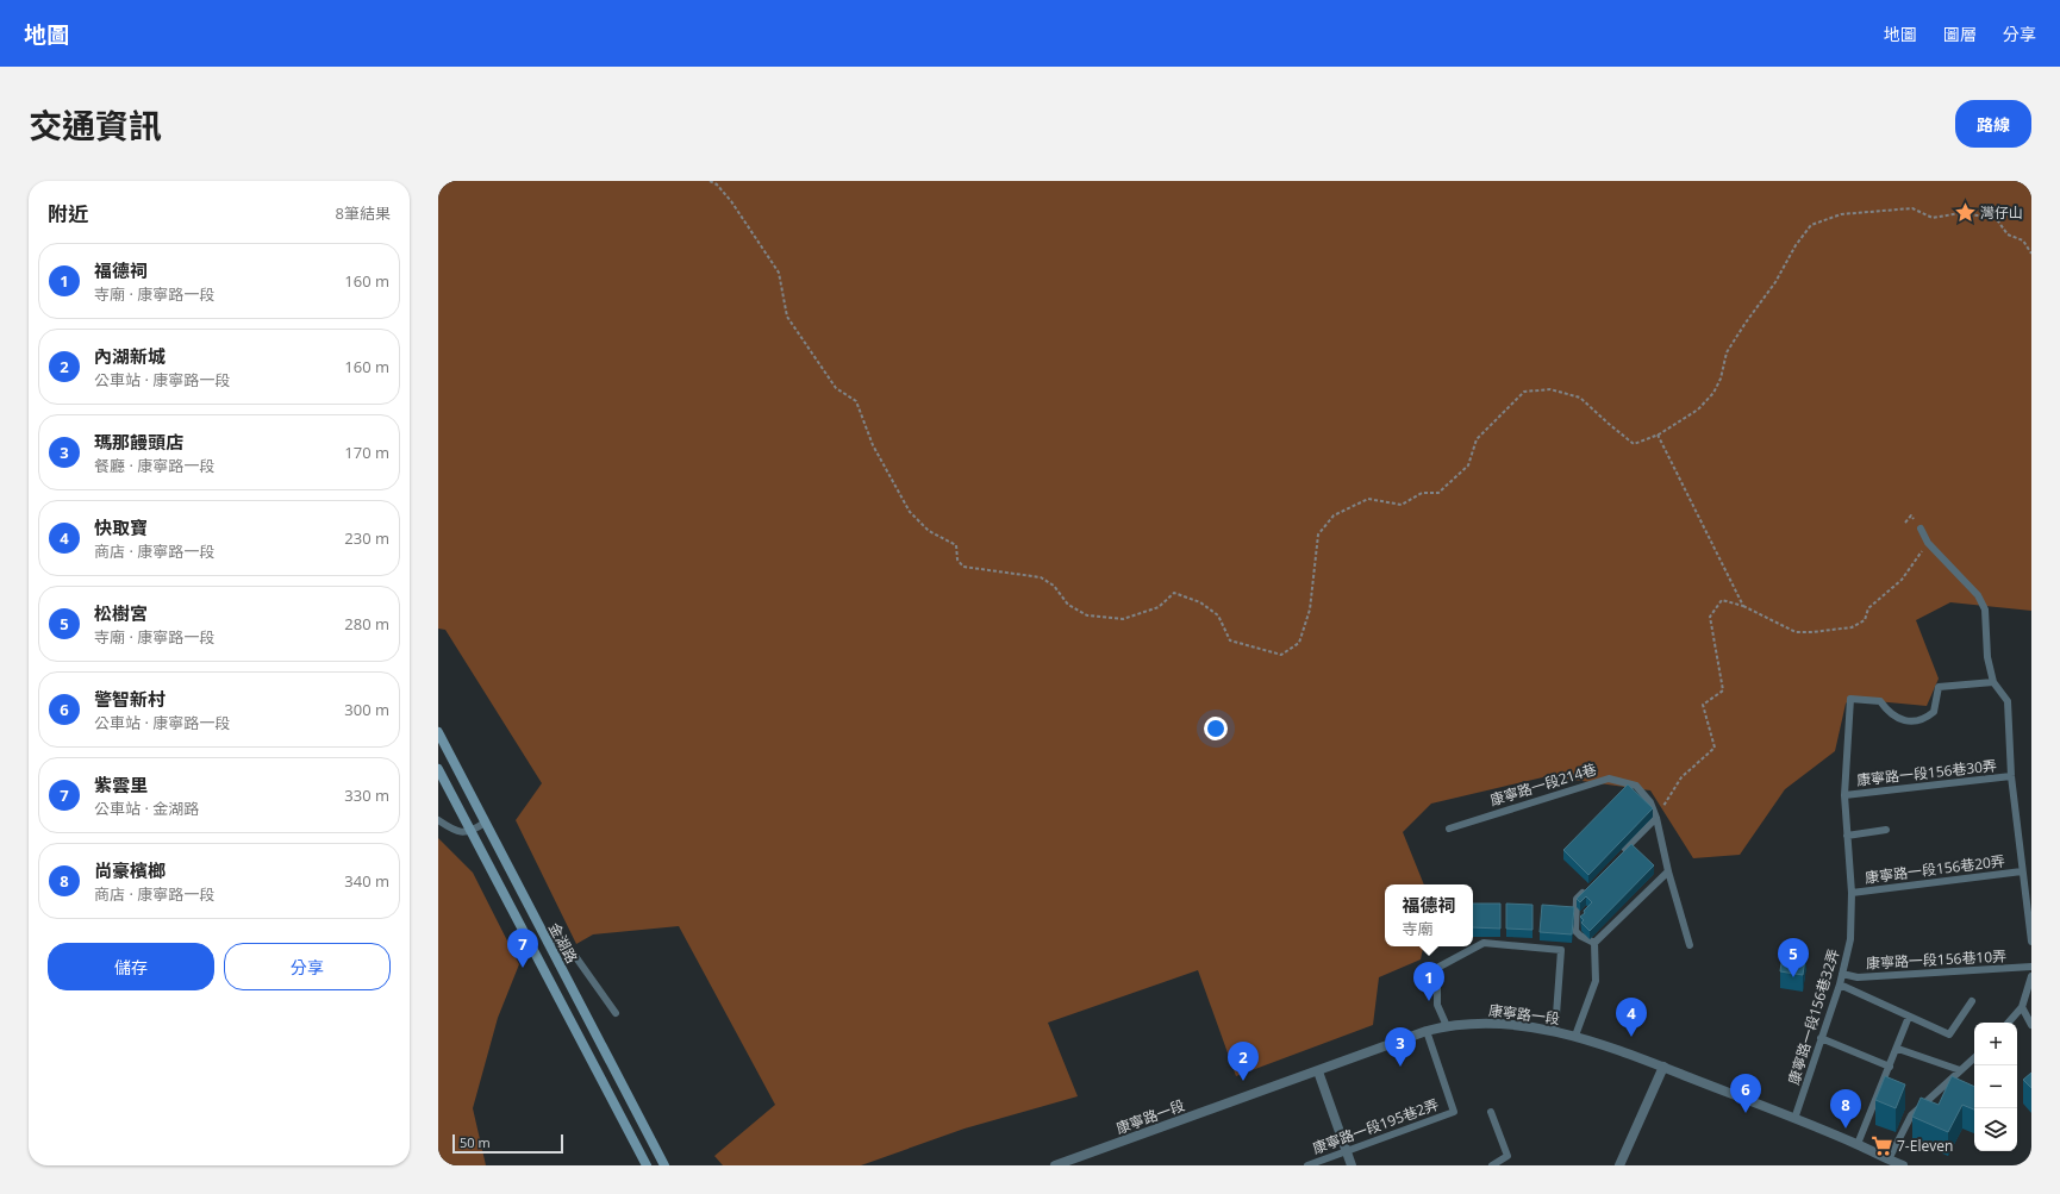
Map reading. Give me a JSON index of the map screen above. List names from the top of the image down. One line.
{"streets":{"main road":["金湖路"],"street":["康寧路一段"],"lane":["康寧路一段156巷30弄","康寧路一段214巷","康寧路一段156巷20弄","康寧路一段156巷10弄","康寧路一段156巷32弄","康寧路一段195巷2弄"]},"crossings":[["康寧路一段156巷30弄","康寧路一段156巷32弄"],["康寧路一段156巷20弄","康寧路一段156巷32弄"],["康寧路一段156巷10弄","康寧路一段156巷32弄"],["康寧路一段","康寧路一段156巷32弄"],["康寧路一段","康寧路一段195巷2弄"]],"places":{"place":["灣仔山"],"supermarket":["7-Eleven"]},"scale_bar":"50 m","page":{"header":"地圖","nav":["地圖","圖層","分享"],"title":"交通資訊","buttons":["路線",["儲存","分享"]],"heading":["附近","8筆結果"],"list":[{"mark":"1","name":"福德祠","note":"寺廟 · 康寧路一段","value":"160 m"},{"mark":"2","name":"內湖新城","note":"公車站 · 康寧路一段","value":"160 m"},{"mark":"3","name":"瑪那饅頭店","note":"餐廳 · 康寧路一段","value":"170 m"},{"mark":"4","name":"快取寶","note":"商店 · 康寧路一段","value":"230 m"},{"mark":"5","name":"松樹宮","note":"寺廟 · 康寧路一段","value":"280 m"},{"mark":"6","name":"警智新村","note":"公車站 · 康寧路一段","value":"300 m"},{"mark":"7","name":"紫雲里","note":"公車站 · 金湖路","value":"330 m"},{"mark":"8","name":"尚豪檳榔","note":"商店 · 康寧路一段","value":"340 m"}],"popup":["福德祠","寺廟"],"pins":["7","5","1","4","3","2","6","8"],"map_buttons":["+","−"],"scale":"50 m"}}
